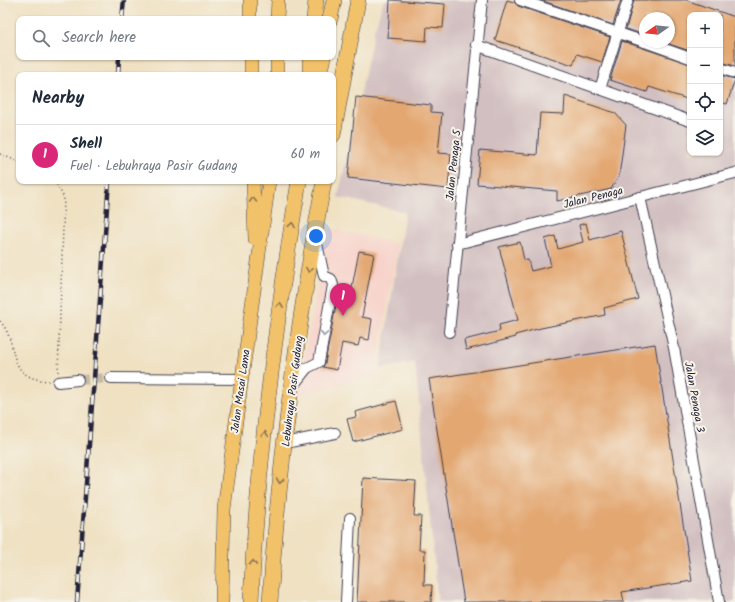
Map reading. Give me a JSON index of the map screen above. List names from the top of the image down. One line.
{"streets":{"highway":["Lebuhraya Pasir Gudang"],"main road":["Jalan Masai Lama"],"street":["Jalan Penaga 5","Jalan Penaga","Jalan Penaga 3"]},"crossings":[["Jalan Penaga 5","Jalan Penaga"],["Jalan Penaga","Jalan Penaga 3"]],"north":"left","page":{"map_buttons":["+","−"],"search":"Search here","heading":"Nearby","list":[{"mark":"1","name":"Shell","note":"Fuel · Lebuhraya Pasir Gudang","value":"60 m"}],"pins":"1"}}
